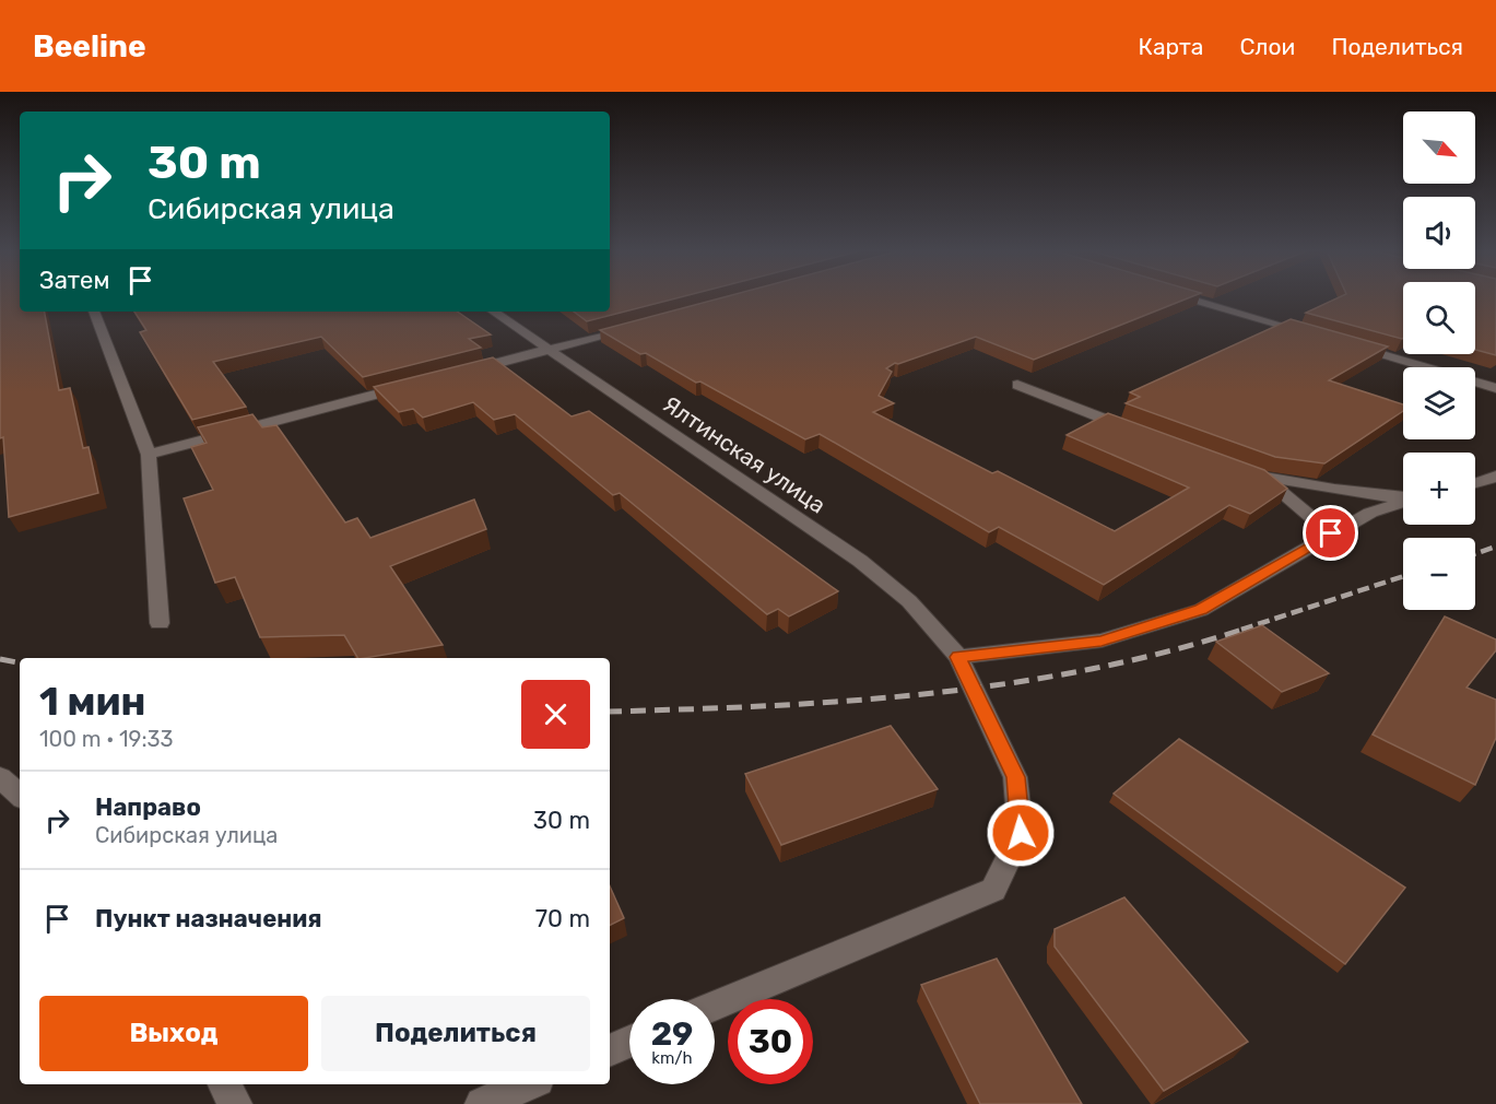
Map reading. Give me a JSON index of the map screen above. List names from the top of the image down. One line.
{"streets":{"street":["Ялтинская улица"]},"north":"bottom right","page":{"header":"Beeline","nav":["Карта","Слои","Поделиться"],"map_buttons":["+","−"],"turn":["30 m","Сибирская улица"],"then":"Затем","heading":["1 мин","100 m · 19:33"],"list":[{"name":"Направо","note":"Сибирская улица","value":"30 m"},{"name":"Пункт назначения","value":"70 m"}],"buttons":["Выход","Поделиться"],"speed":"29 km/h","limit":"30"}}
